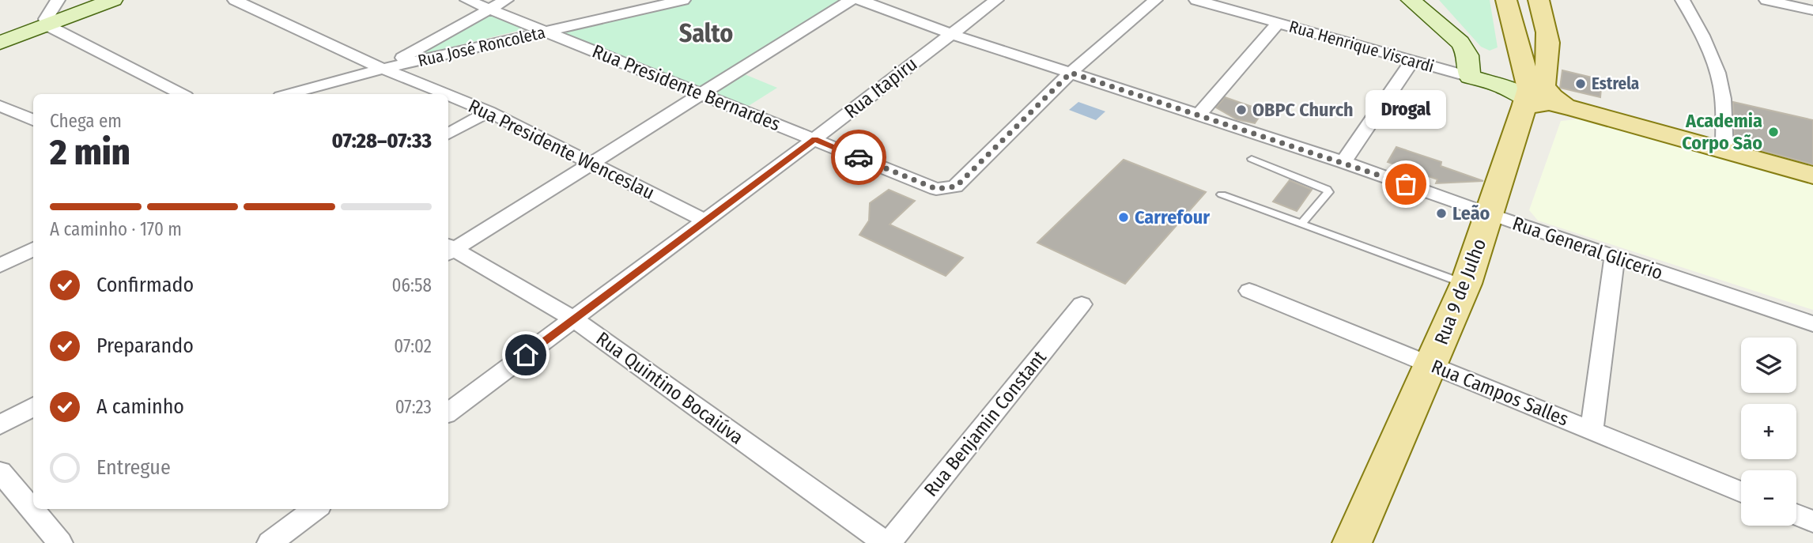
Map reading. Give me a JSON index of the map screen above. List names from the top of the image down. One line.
{"streets":{"main road":["Rua 9 de Julho"],"street":["Rua José Roncoleta","Rua Henrique Viscardi","Rua Presidente Bernardes","Rua Itapiru","Rua Presidente Wenceslau","Rua General Glicerio","Rua Quintino Bocaiúva","Rua Campos Salles","Rua Benjamin Constant"]},"crossings":[["Rua José Roncoleta","Rua Presidente Bernardes"],["Rua José Roncoleta","Rua Presidente Wenceslau"],["Rua Henrique Viscardi","Rua 9 de Julho"],["Rua Presidente Bernardes","Rua Itapiru"],["Rua Presidente Bernardes","Rua General Glicerio"],["Rua Itapiru","Rua Presidente Wenceslau"],["Rua Itapiru","Rua General Glicerio"],["Rua Itapiru","Rua Quintino Bocaiúva"],["Rua General Glicerio","Rua 9 de Julho"],["Rua 9 de Julho","Rua Campos Salles"],["Rua Quintino Bocaiúva","Rua Benjamin Constant"]],"districts":["Salto"],"places":["Estrela","OBPC Church","Academia Corpo São","Drogal","Leão","Carrefour"],"page":{"bubble":"Drogal","heading":["2 min","Chega em","07:28–07:33"],"bar":"A caminho · 170 m","list":[["Confirmado","06:58"],["Preparando","07:02"],["A caminho","07:23"],"Entregue"],"map_buttons":["+","−"]}}
